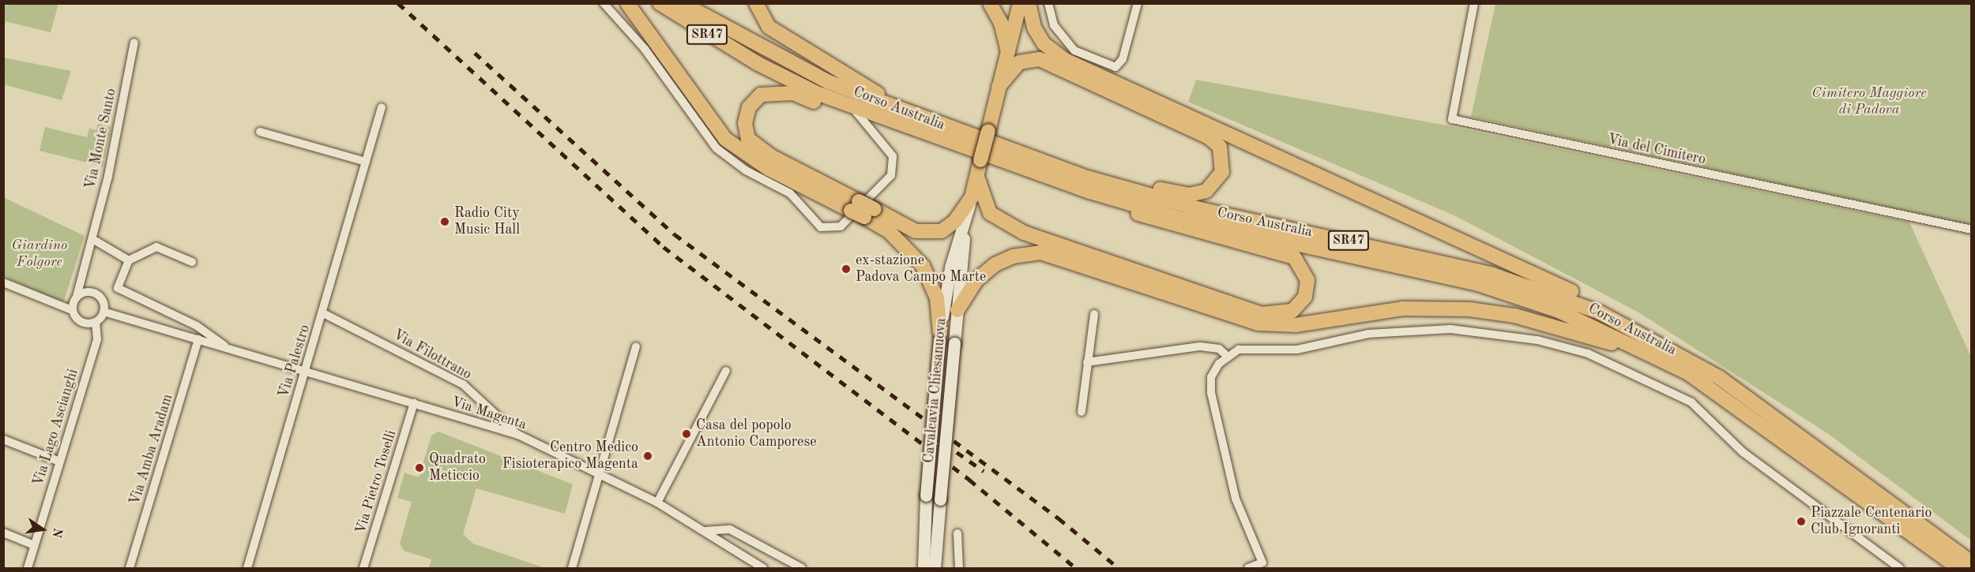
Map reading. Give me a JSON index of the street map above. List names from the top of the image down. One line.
{"streets":{"main road":["SR47","Corso Australia","Cavalcavia Chiesanuova"],"street":["Via Monte Santo","Via del Cimitero","Via Filottrano","Via Palestro","Via Magenta","Via Lago Ascianghi","Via Amba Aradam","Via Pietro Toselli"]},"crossings":[["Via Monte Santo","Via Lago Ascianghi"],["Via Filottrano","Via Palestro"],["Via Filottrano","Via Magenta"],["Via Palestro","Via Magenta"],["Via Magenta","Via Pietro Toselli"]],"parks":["Cimitero Maggiore di Padova","Giardino Folgore"],"places":["Radio City Music Hall","ex-stazione Padova Campo Marte","Casa del popolo Antonio Camporese","Centro Medico Fisioterapico Magenta","Quadrato Meticcio","Piazzale Centenario Club Ignoranti"],"north":"right"}
